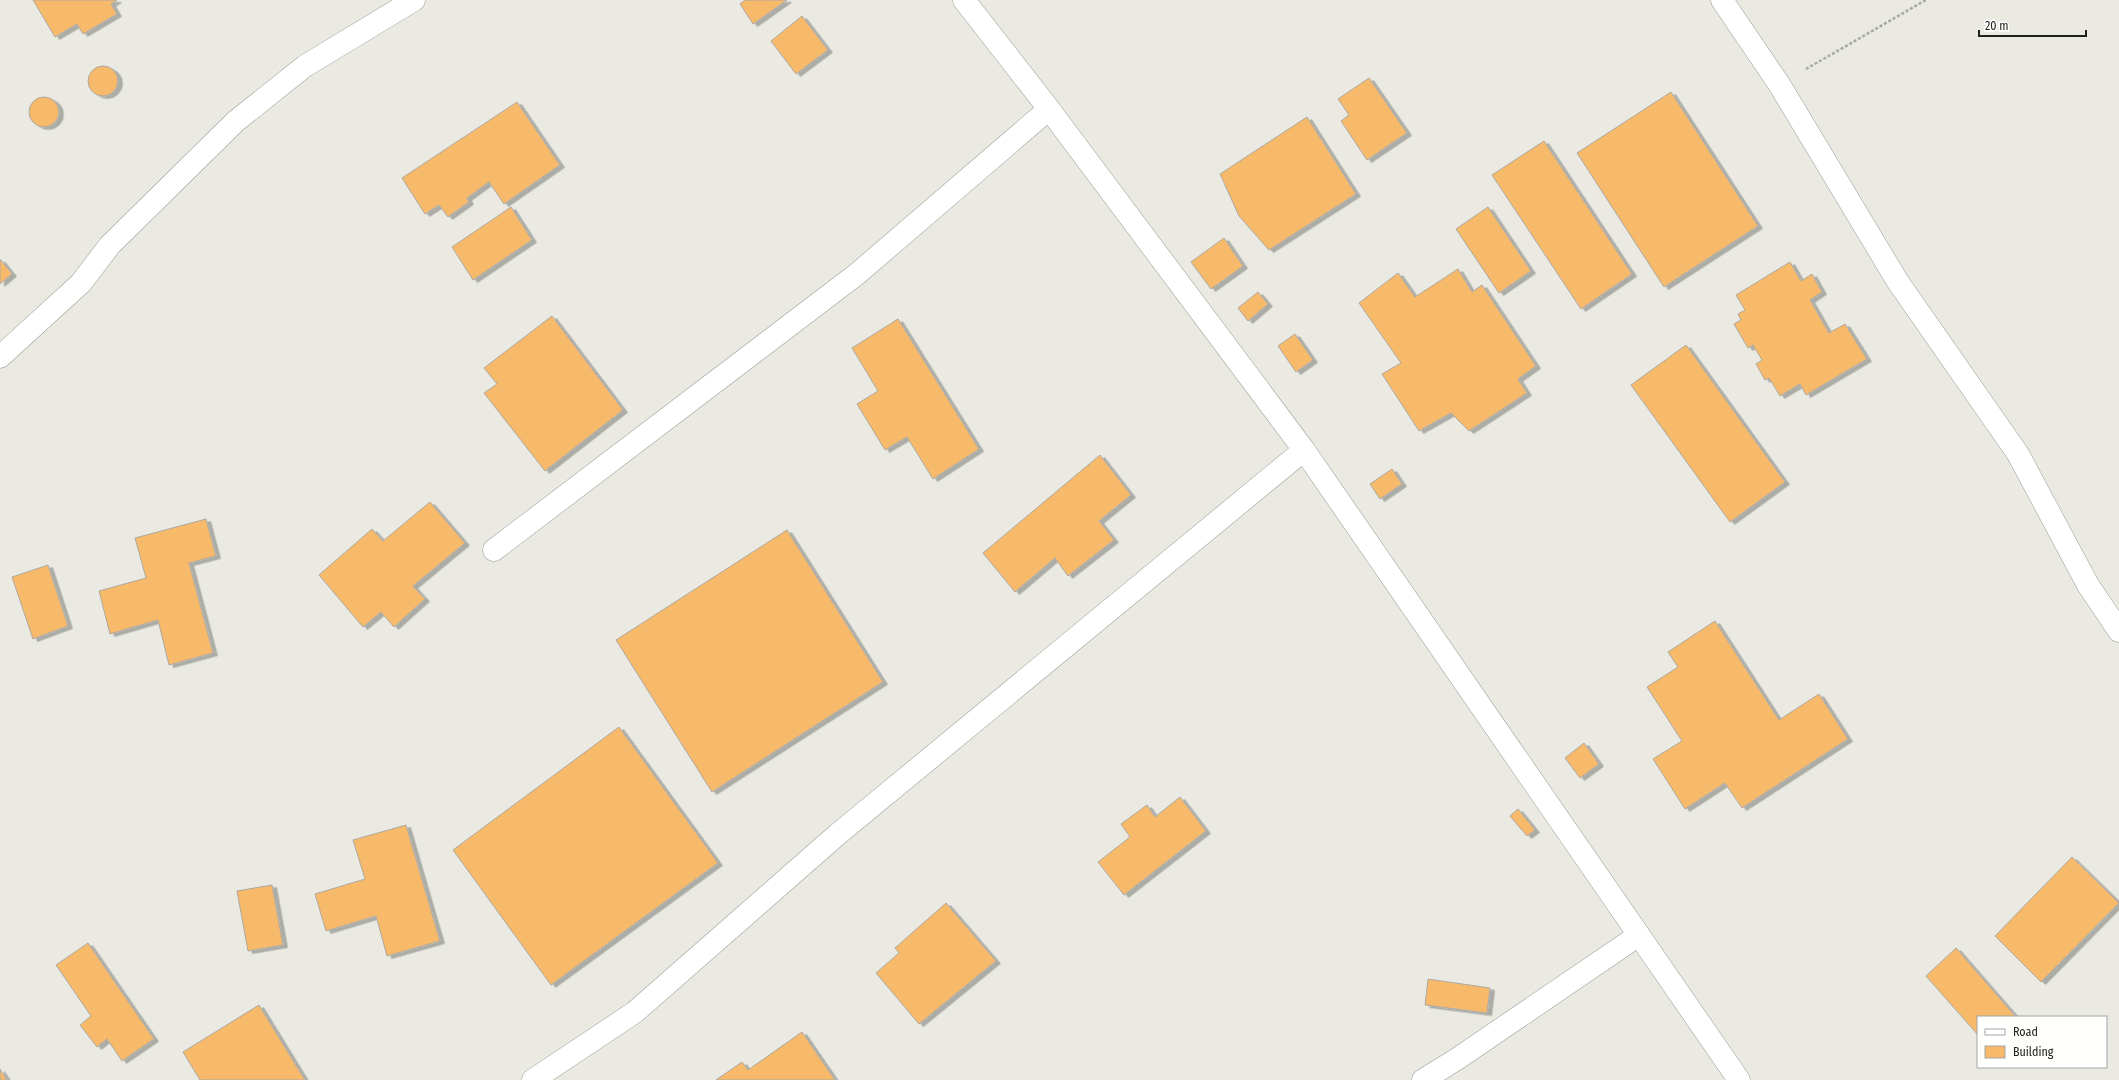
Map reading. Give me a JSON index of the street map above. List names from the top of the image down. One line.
{"legend":["Road","Building"],"scale_bar":"20 m"}
